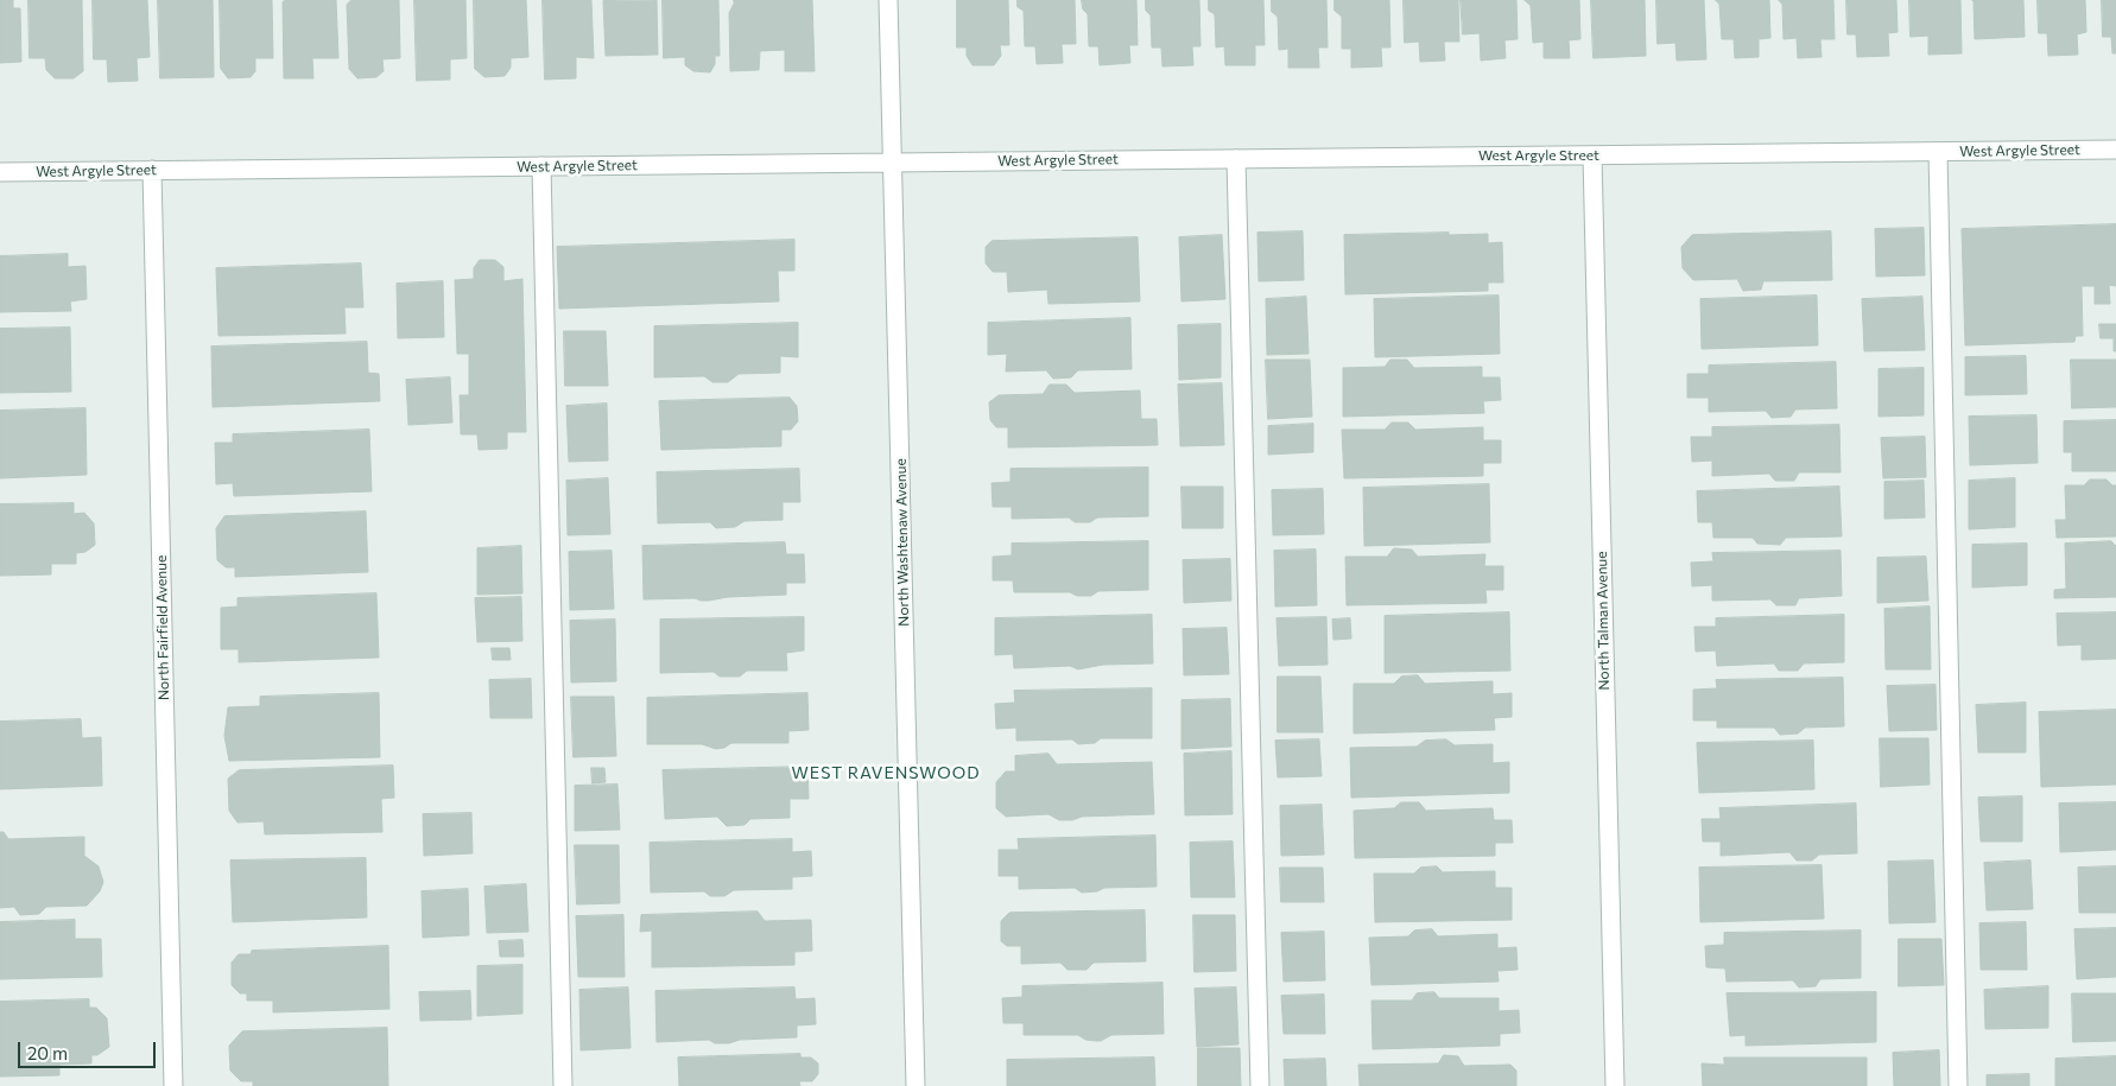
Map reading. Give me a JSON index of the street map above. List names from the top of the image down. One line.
{"streets":{"street":["West Argyle Street","North Washtenaw Avenue","North Talman Avenue","North Fairfield Avenue"]},"crossings":[["West Argyle Street","North Washtenaw Avenue"],["West Argyle Street","North Talman Avenue"],["West Argyle Street","North Fairfield Avenue"]],"districts":["WEST RAVENSWOOD"],"scale_bar":"20 m"}
